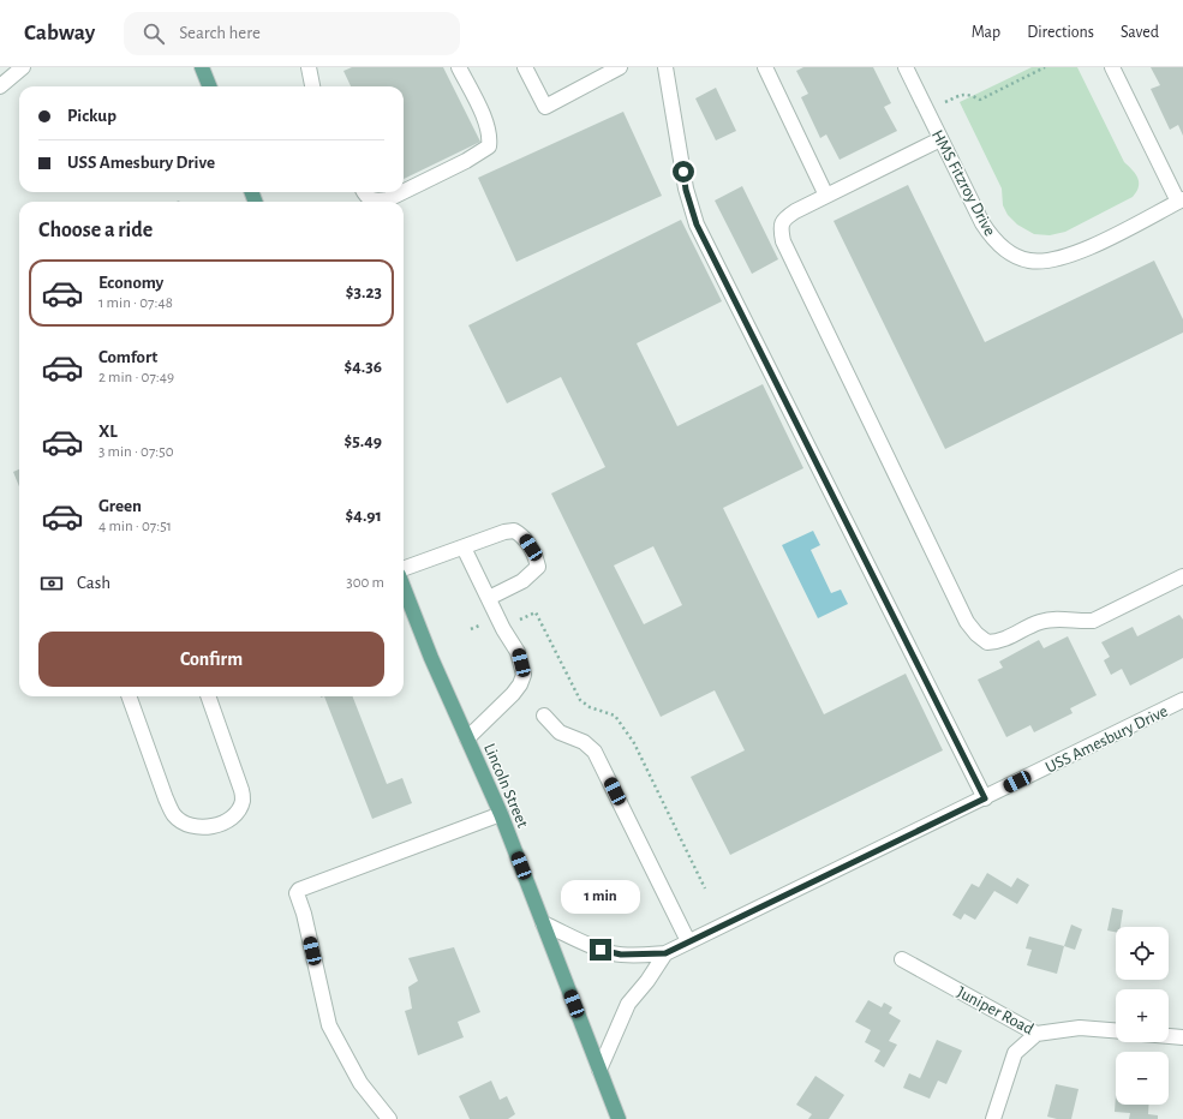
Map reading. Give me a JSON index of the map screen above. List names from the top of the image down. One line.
{"streets":{"main road":["Lincoln Street"],"street":["HMS Fitzroy Drive","USS Amesbury Drive","Juniper Road"]},"crossings":[["USS Amesbury Drive","Lincoln Street"]],"page":{"header":"Cabway","search":"Search here","nav":["Map","Directions","Saved"],"banner":["Pickup","USS Amesbury Drive"],"heading":"Choose a ride","list":[{"name":"Economy","note":"1 min · 07:48","value":"$3.23"},{"name":"Comfort","note":"2 min · 07:49","value":"$4.36"},{"name":"XL","note":"3 min · 07:50","value":"$5.49"},{"name":"Green","note":"4 min · 07:51","value":"$4.91"}],"pay":["Cash","300 m"],"buttons":"Confirm","bubble":"1 min","map_buttons":["+","−"]}}
